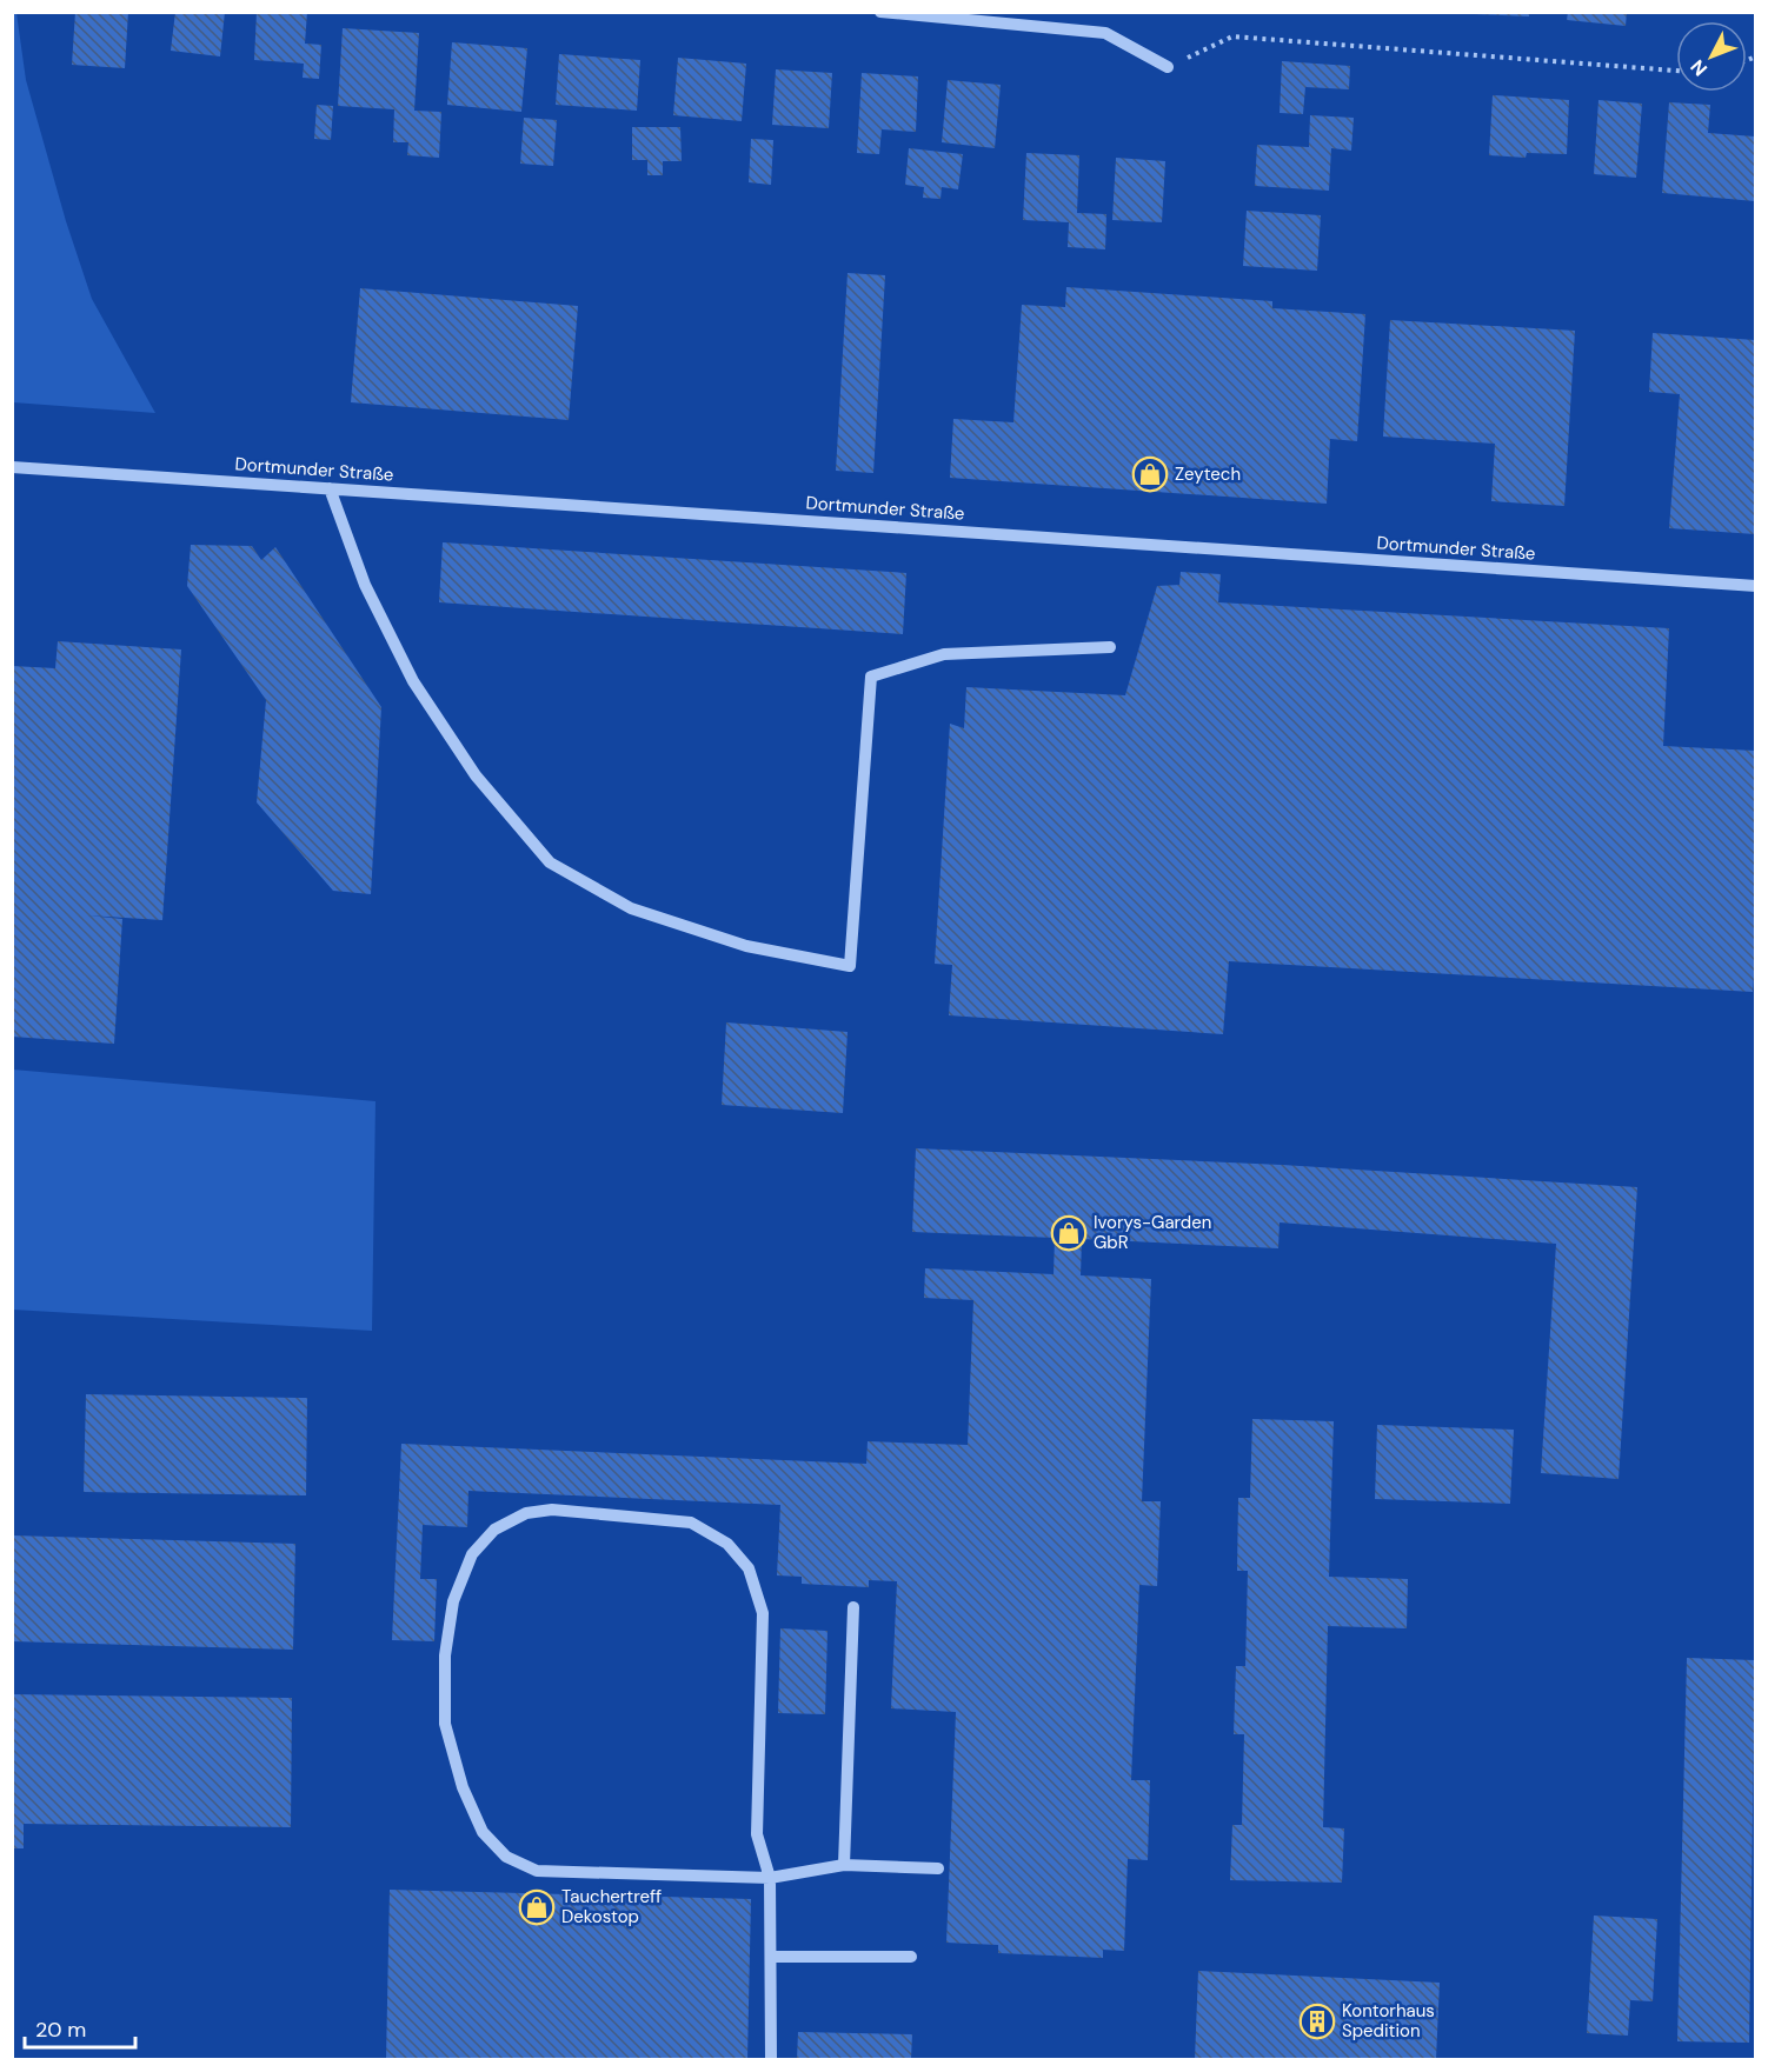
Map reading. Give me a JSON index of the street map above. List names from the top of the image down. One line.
{"streets":{"street":["Dortmunder Straße"]},"places":{"shop":["Zeytech","Ivorys-Garden GbR","Tauchertreff Dekostop"],"building":["Kontorhaus Spedition"]},"scale_bar":"20 m","north":"bottom left"}
